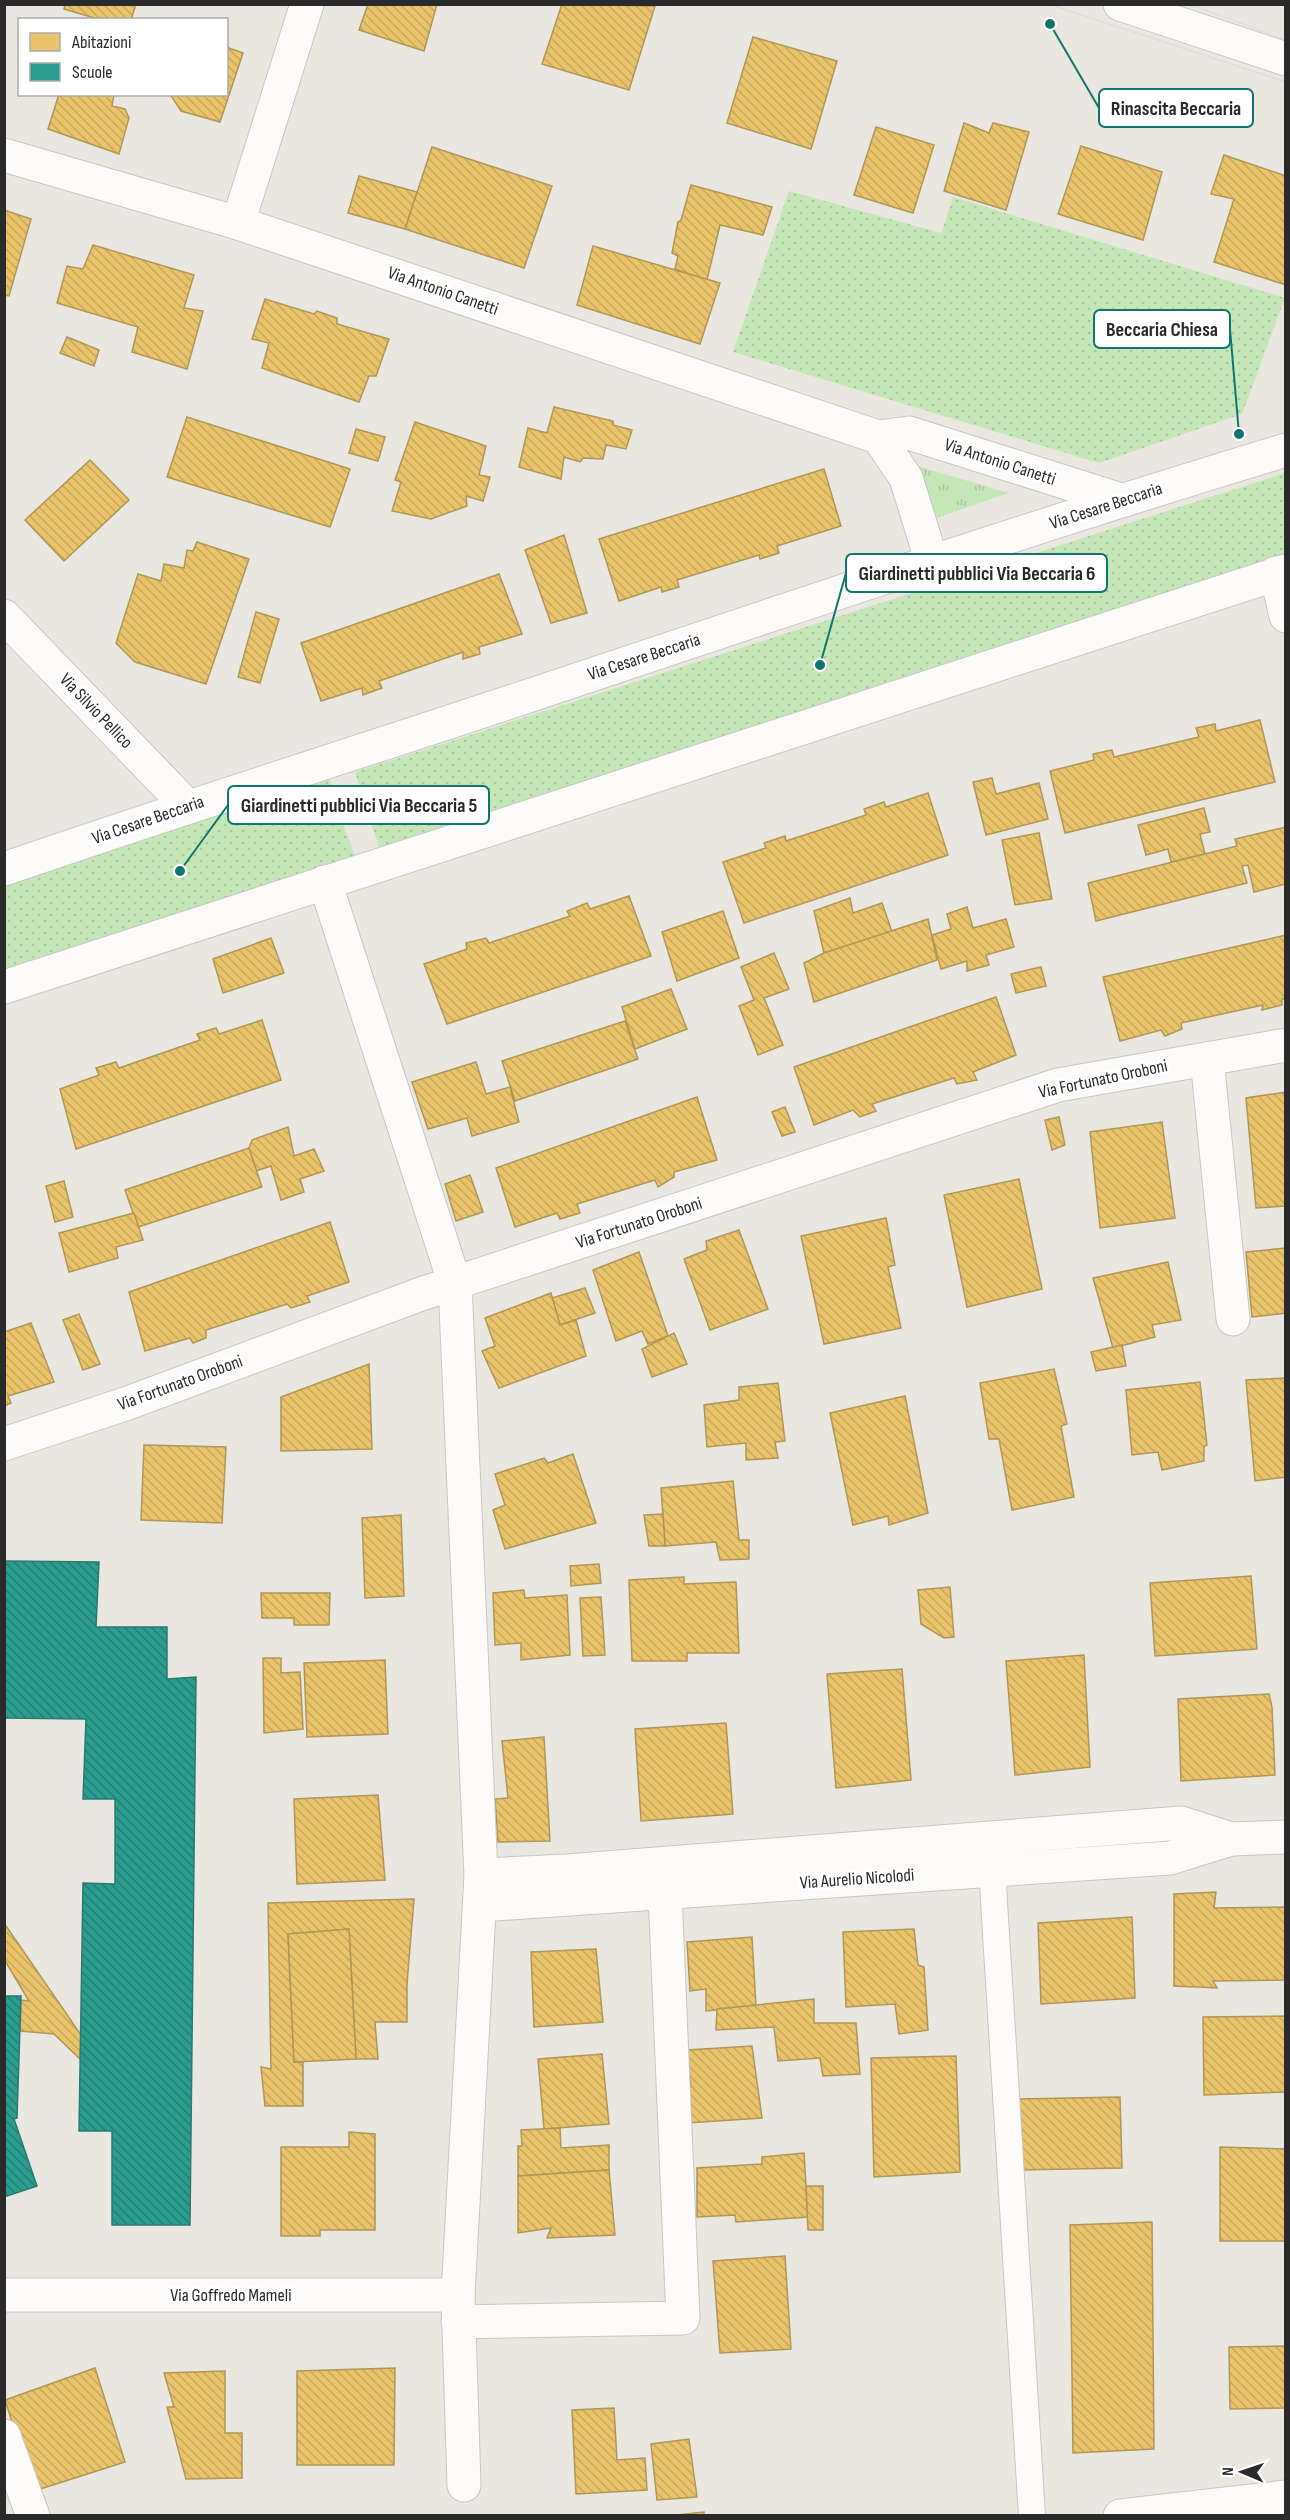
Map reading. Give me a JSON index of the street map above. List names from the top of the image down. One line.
{"streets":{"street":["Via Antonio Canetti","Via Cesare Beccaria","Via Silvio Pellico","Via Fortunato Oroboni","Via Aurelio Nicolodi","Via Goffredo Mameli"]},"crossings":[["Via Antonio Canetti","Via Cesare Beccaria"],["Via Cesare Beccaria","Via Silvio Pellico"],["Via Aurelio Nicolodi","Via Goffredo Mameli"]],"places":["Rinascita Beccaria","Beccaria Chiesa","Giardinetti pubblici Via Beccaria 6","Giardinetti pubblici Via Beccaria 5"],"legend":["Abitazioni","Scuole"],"north":"left"}
